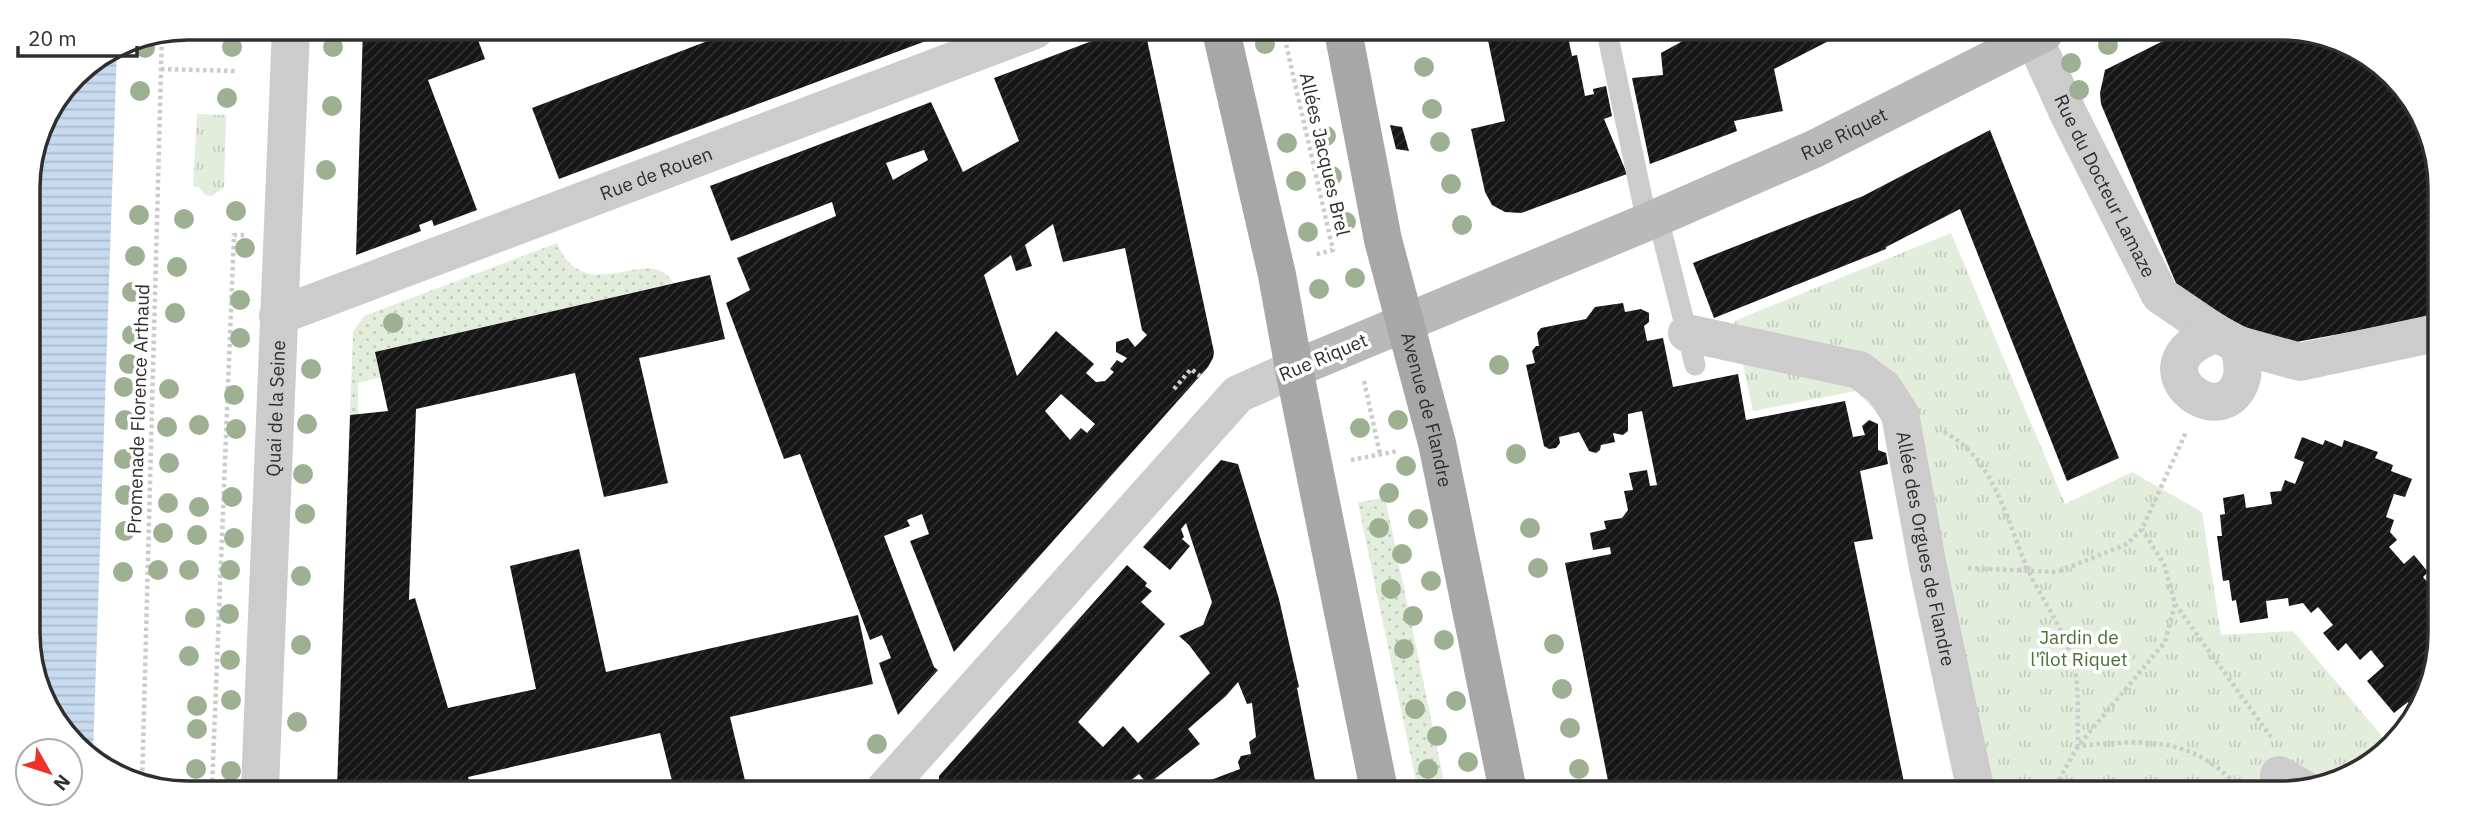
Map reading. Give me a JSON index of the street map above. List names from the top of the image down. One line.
{"streets":{"main road":["Avenue de Flandre"],"street":["Rue Riquet","Rue de Rouen","Rue du Docteur Lamaze","Quai de la Seine","Allée des Orgues de Flandre"],"path":["Allées Jacques Brel","Promenade Florence Arthaud"]},"crossings":[["Rue Riquet","Avenue de Flandre"],["Rue Riquet","Allée des Orgues de Flandre"],["Rue de Rouen","Quai de la Seine"]],"parks":["Jardin de l'îlot Riquet"],"scale_bar":"20 m","north":"bottom right"}
